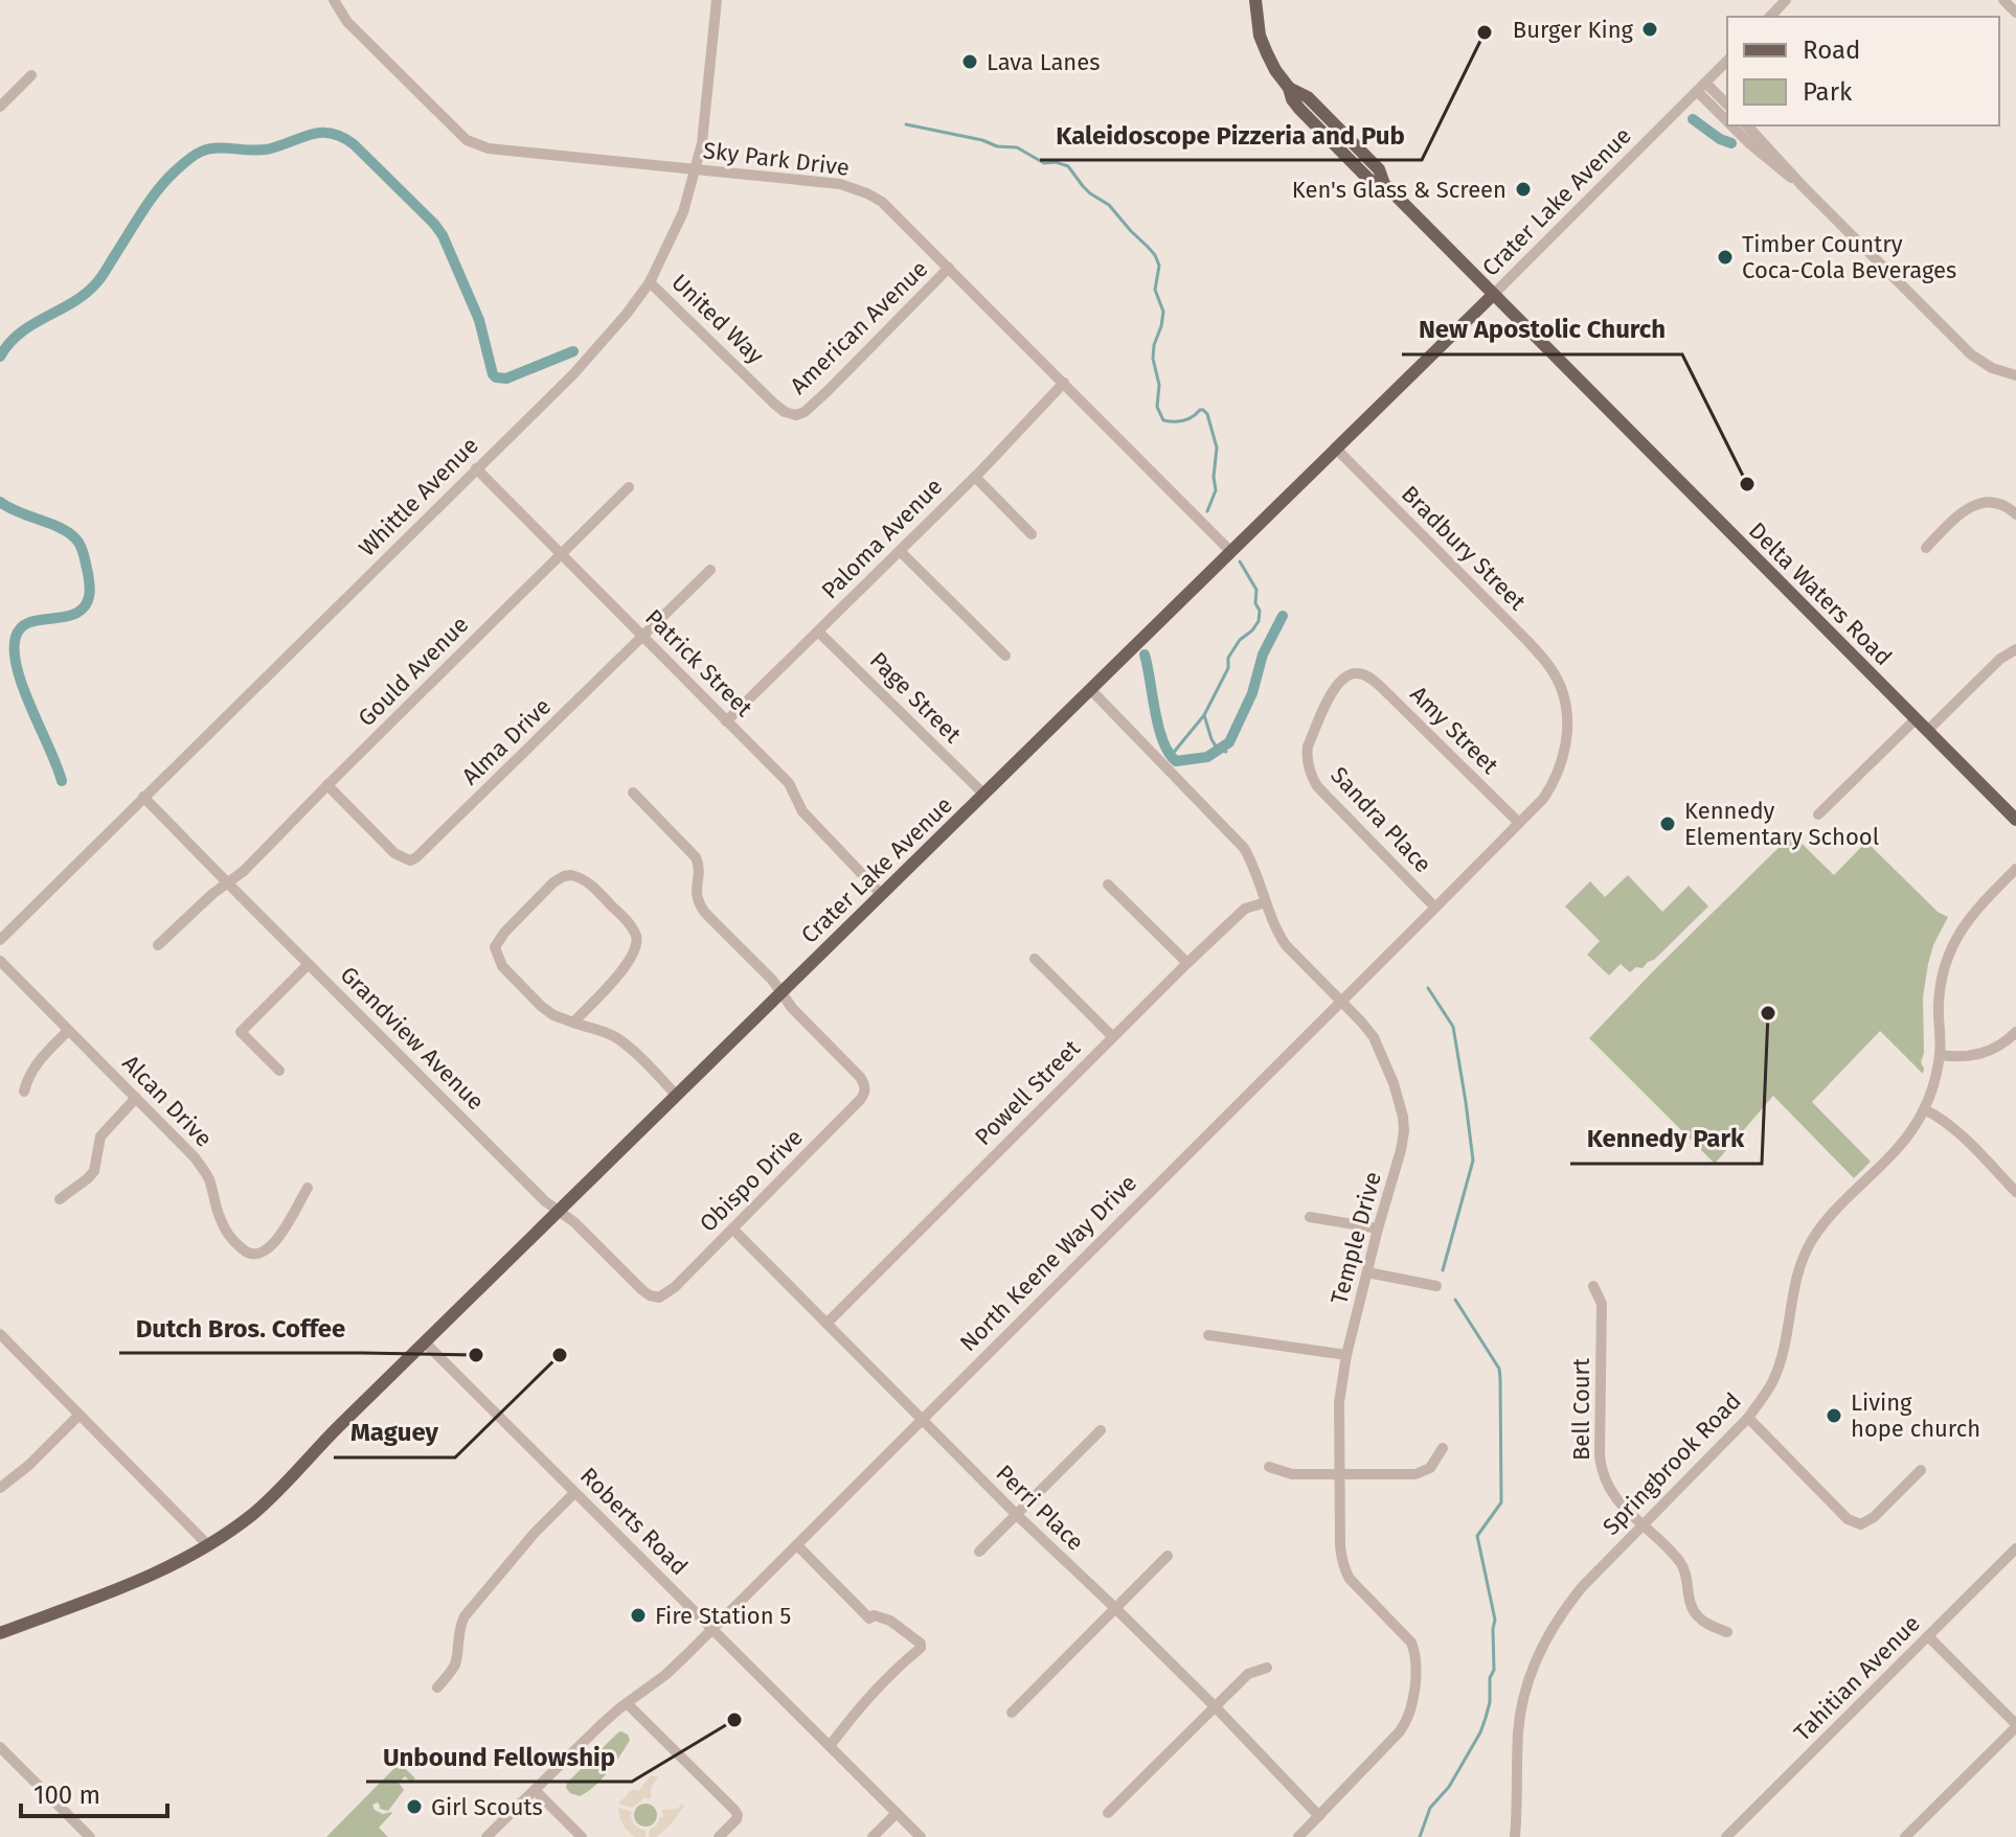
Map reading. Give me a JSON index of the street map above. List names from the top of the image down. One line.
{"streets":{"main road":["Crater Lake Avenue","Delta Waters Road"],"street":["Sky Park Drive","United Way","American Avenue","Whittle Avenue","Paloma Avenue","Bradbury Street","Patrick Street","Gould Avenue","Page Street","Amy Street","Alma Drive","Sandra Place","Grandview Avenue","Powell Street","Alcan Drive","Obispo Drive","Temple Drive","North Keene Way Drive","Bell Court","Springbrook Road","Perri Place","Roberts Road","Tahitian Avenue"]},"crossings":[["Sky Park Drive","Crater Lake Avenue"],["Sky Park Drive","American Avenue"],["Sky Park Drive","Whittle Avenue"],["Sky Park Drive","Paloma Avenue"],["Crater Lake Avenue","Bradbury Street"],["Crater Lake Avenue","Delta Waters Road"],["Crater Lake Avenue","Patrick Street"],["Crater Lake Avenue","Page Street"],["Crater Lake Avenue","Grandview Avenue"],["Crater Lake Avenue","Obispo Drive"],["Crater Lake Avenue","Temple Drive"],["Crater Lake Avenue","Roberts Road"],["United Way","American Avenue"],["United Way","Whittle Avenue"],["Whittle Avenue","Patrick Street"],["Whittle Avenue","Grandview Avenue"],["Paloma Avenue","Patrick Street"],["Paloma Avenue","Page Street"],["Bradbury Street","North Keene Way Drive"],["Patrick Street","Gould Avenue"],["Patrick Street","Alma Drive"],["Gould Avenue","Alma Drive"],["Gould Avenue","Grandview Avenue"],["Amy Street","Sandra Place"],["Amy Street","North Keene Way Drive"],["Sandra Place","North Keene Way Drive"],["Grandview Avenue","Obispo Drive"],["Powell Street","Temple Drive"],["Powell Street","Perri Place"],["Obispo Drive","Perri Place"],["Temple Drive","North Keene Way Drive"],["Temple Drive","Perri Place"],["North Keene Way Drive","Perri Place"],["North Keene Way Drive","Roberts Road"],["Bell Court","Springbrook Road"]],"places":["Burger King","Kaleidoscope Pizzeria and Pub","Lava Lanes","Ken's Glass & Screen","Timber Country Coca-Cola Beverages","New Apostolic Church","Kennedy Elementary School","Kennedy Park","Dutch Bros. Coffee","Maguey","Living hope church","Fire Station 5","Unbound Fellowship","Girl Scouts"],"legend":["Road","Park"],"scale_bar":"100 m"}
